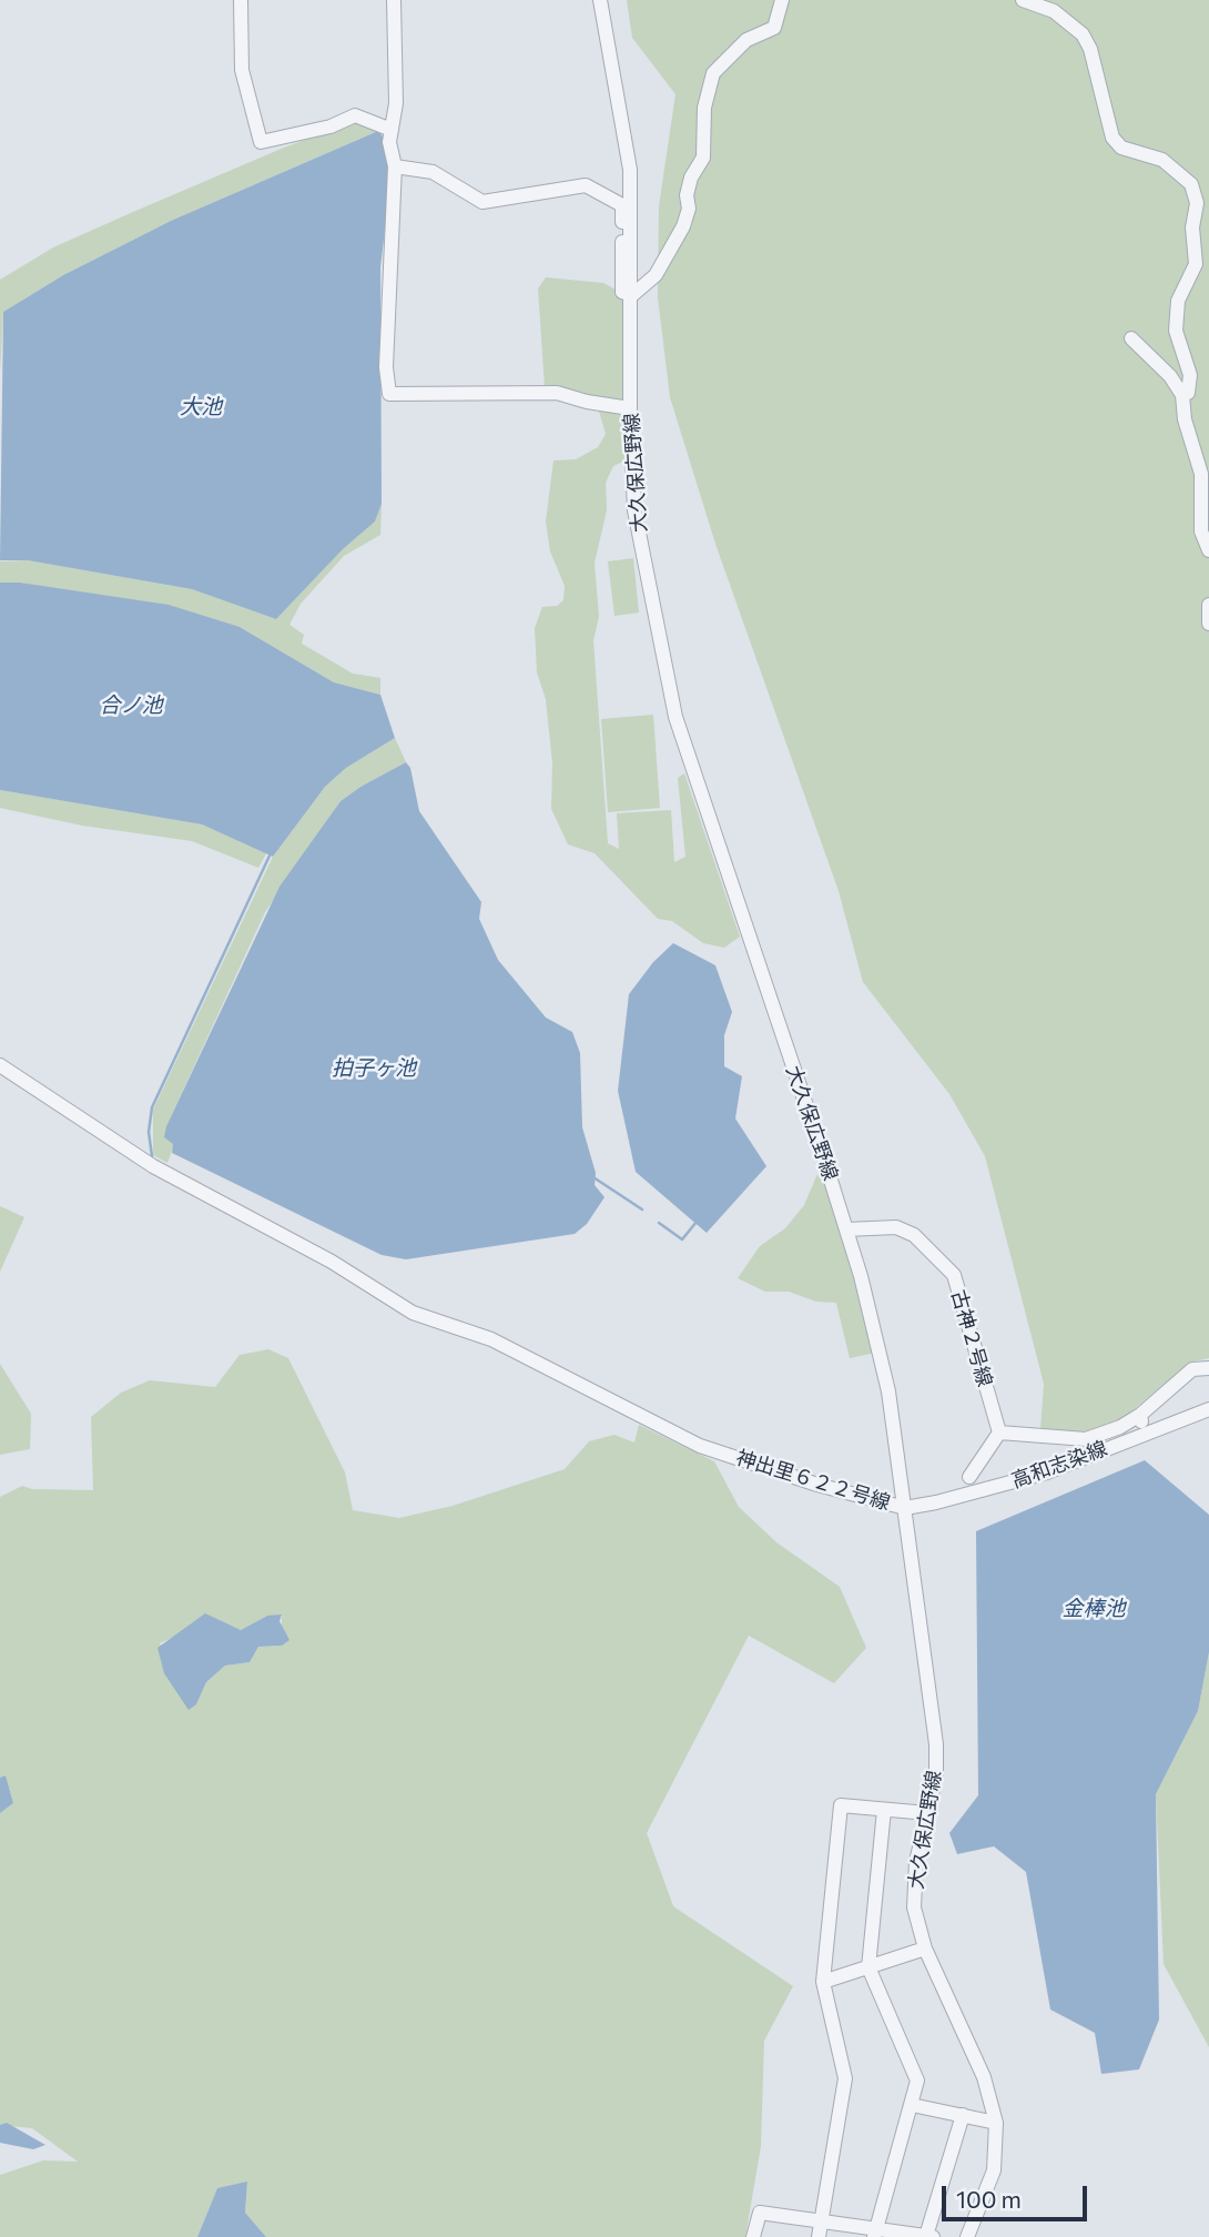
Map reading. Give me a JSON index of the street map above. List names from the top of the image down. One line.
{"streets":{"street":["大久保広野線","古神２号線","高和志染線","神出里６２２号線"]},"crossings":[["大久保広野線","古神２号線"],["大久保広野線","高和志染線"],["大久保広野線","神出里６２２号線"],["高和志染線","神出里６２２号線"]],"water":["大池","合ノ池","拍子ヶ池","金棒池"],"scale_bar":"100 m"}
